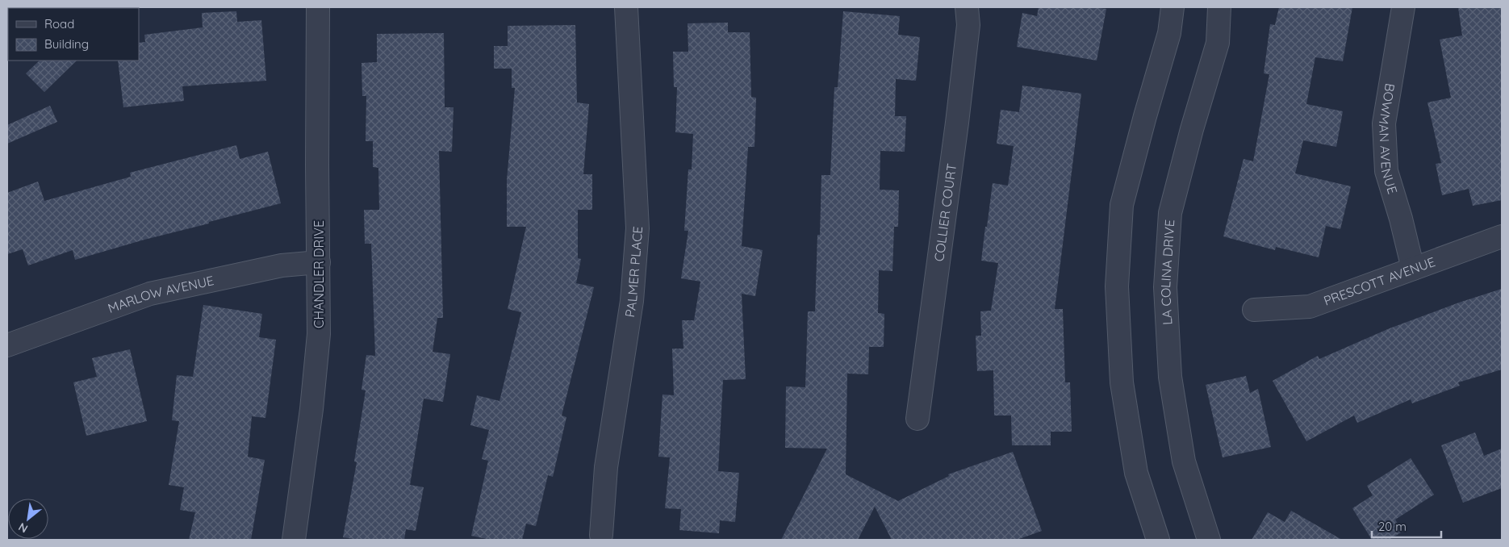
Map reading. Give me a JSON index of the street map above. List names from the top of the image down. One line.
{"streets":{"street":["BOWMAN AVENUE","COLLIER COURT","PALMER PLACE","LA COLINA DRIVE","CHANDLER DRIVE","PRESCOTT AVENUE","MARLOW AVENUE"]},"crossings":[["BOWMAN AVENUE","PRESCOTT AVENUE"],["CHANDLER DRIVE","MARLOW AVENUE"]],"legend":["Road","Building"],"scale_bar":"20 m","north":"bottom left"}
